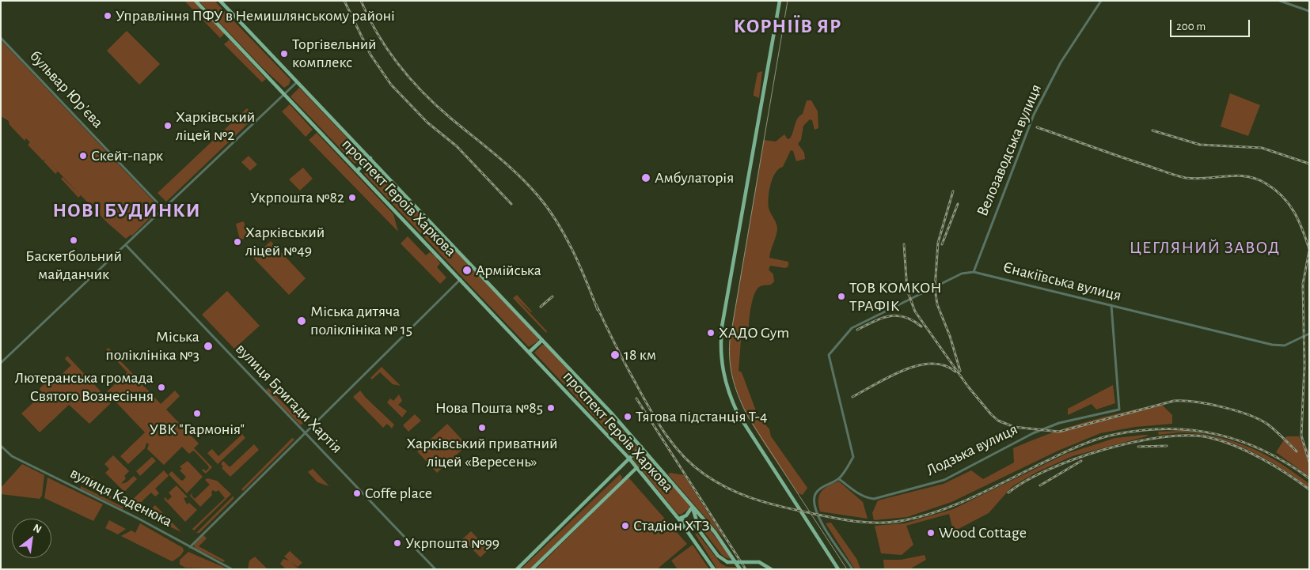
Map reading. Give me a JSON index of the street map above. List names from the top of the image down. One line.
{"streets":{"main road":["проспект Героїв Харкова"],"street":["бульвар Юрʼєва","Велозаводська вулиця","Єнакіївська вулиця","вулиця Бригади Хартія","Лодзька вулиця","вулиця Каденюка"]},"crossings":[["Велозаводська вулиця","Єнакіївська вулиця"],["Єнакіївська вулиця","Лодзька вулиця"]],"districts":["КОРНІЇВ ЯР","НОВІ БУДИНКИ","ЦЕГЛЯНИЙ ЗАВОД"],"places":["Управління ПФУ в Немишлянському районі","Торгівельний комплекс","Харківський ліцей №2","Скейт-парк","Амбулаторія","Укрпошта №82","Баскетбольний майданчик","Харківський ліцей №49","Армійська","ТОВ КОМКОН ТРАФІК","Міська дитяча поліклініка № 15","ХАДО Gym","Міська поліклініка №3","18 км","Лютеранська громада Святого Вознесіння","Нова Пошта №85","УВК \"Гармонія\"","Тягова підстанція Т-4","Харківський приватний ліцей «Вересень»","Coffe place","Стадіон ХТЗ","Wood Cottage","Укрпошта №99"],"scale_bar":"200 m","north":"top right"}
